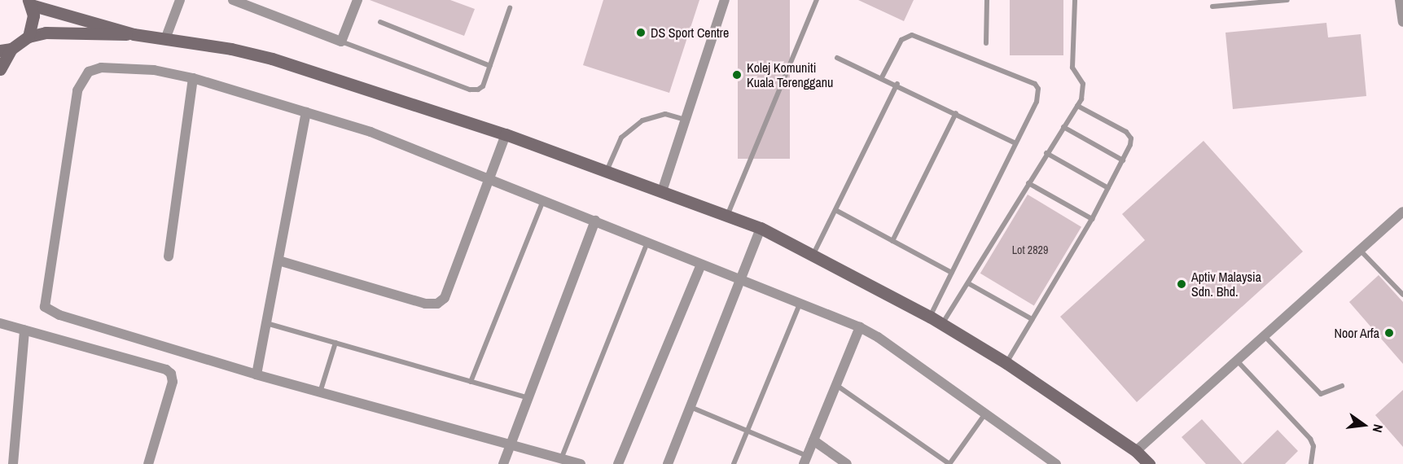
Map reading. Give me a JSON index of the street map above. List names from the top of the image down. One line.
{"places":["DS Sport Centre","Kolej Komuniti Kuala Terengganu","Aptiv Malaysia Sdn. Bhd.","Noor Arfa"],"house_numbers":["Lot 2829"],"north":"right"}
